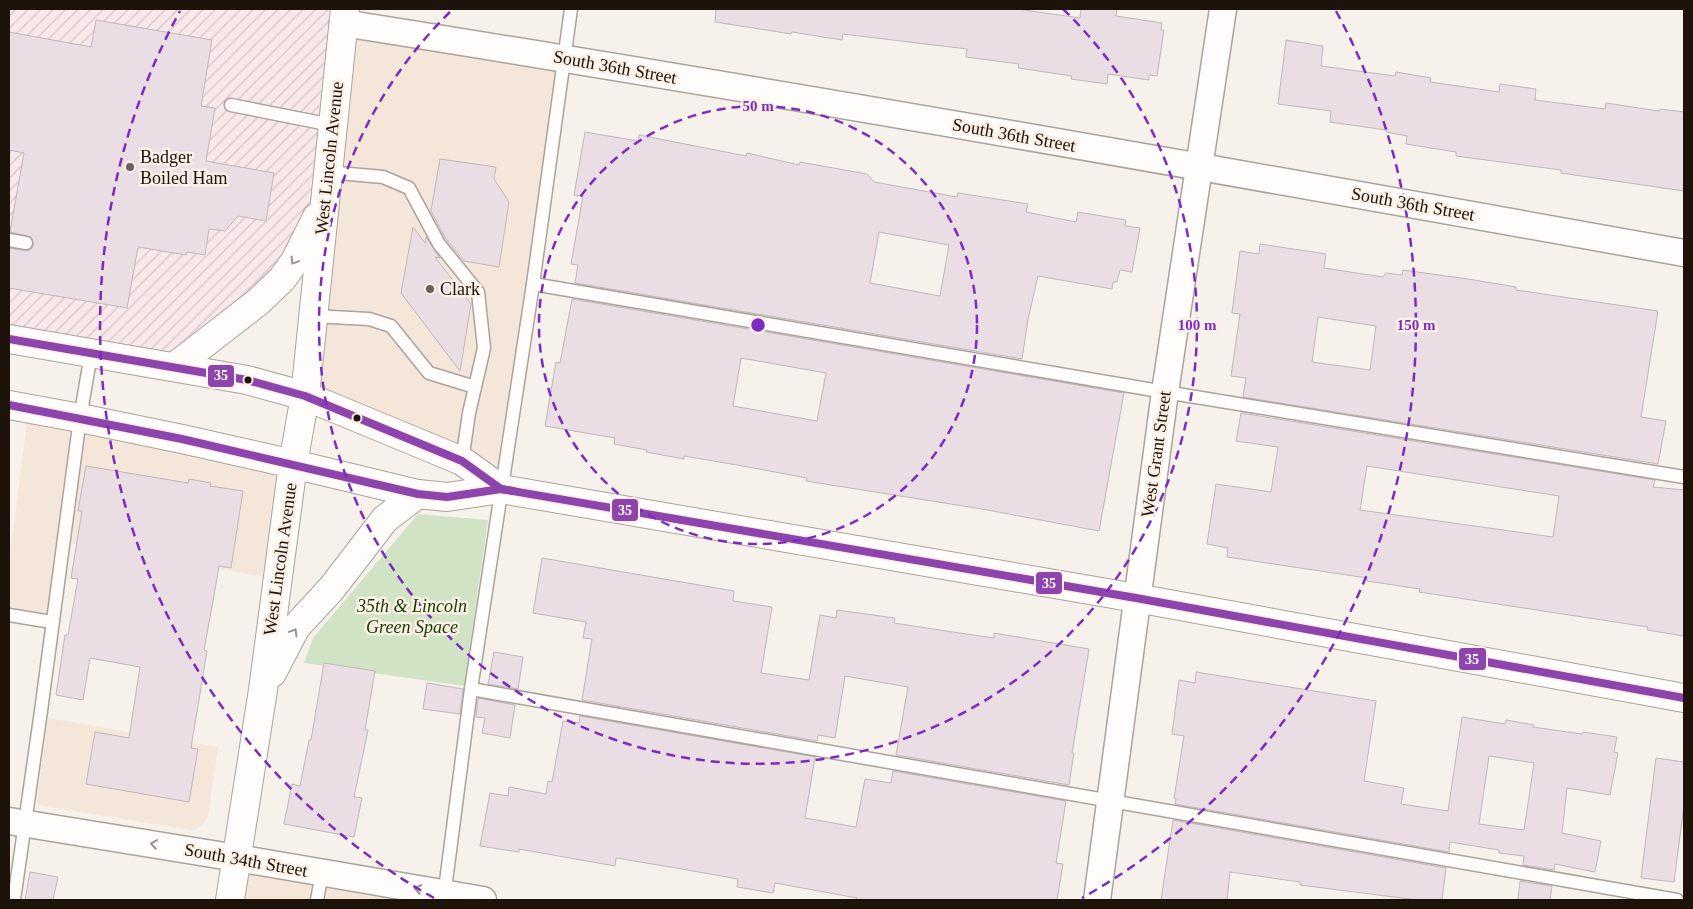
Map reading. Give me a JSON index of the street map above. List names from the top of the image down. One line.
{"streets":{"main road":["West Lincoln Avenue"],"street":["South 36th Street","West Grant Street","South 34th Street"]},"crossings":[["South 36th Street","West Lincoln Avenue"],["South 36th Street","West Grant Street"],["West Lincoln Avenue","South 34th Street"]],"one_way":["South 34th Street"],"parks":["35th & Lincoln Green Space"],"places":["Badger Boiled Ham","Clark"],"lines":["transit line 35"],"rings":["50 m","100 m","150 m"]}
